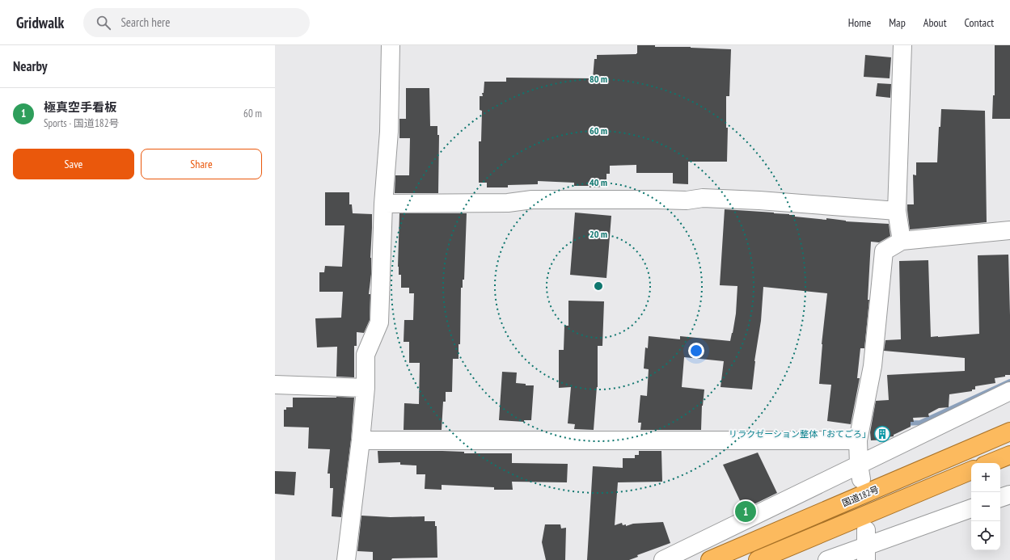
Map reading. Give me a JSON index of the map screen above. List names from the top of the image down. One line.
{"streets":{"highway":["国道182号"]},"places":{"building":["リラクゼーション整体「おてごろ」"]},"page":{"header":"Gridwalk","search":"Search here","nav":["Home","Map","About","Contact"],"heading":"Nearby","list":[{"mark":"1","name":"極真空手看板","note":"Sports · 国道182号","value":"60 m"}],"buttons":["Save","Share"],"map_buttons":["+","−"],"pins":"1"},"rings":["80 m","60 m","40 m","20 m"]}
